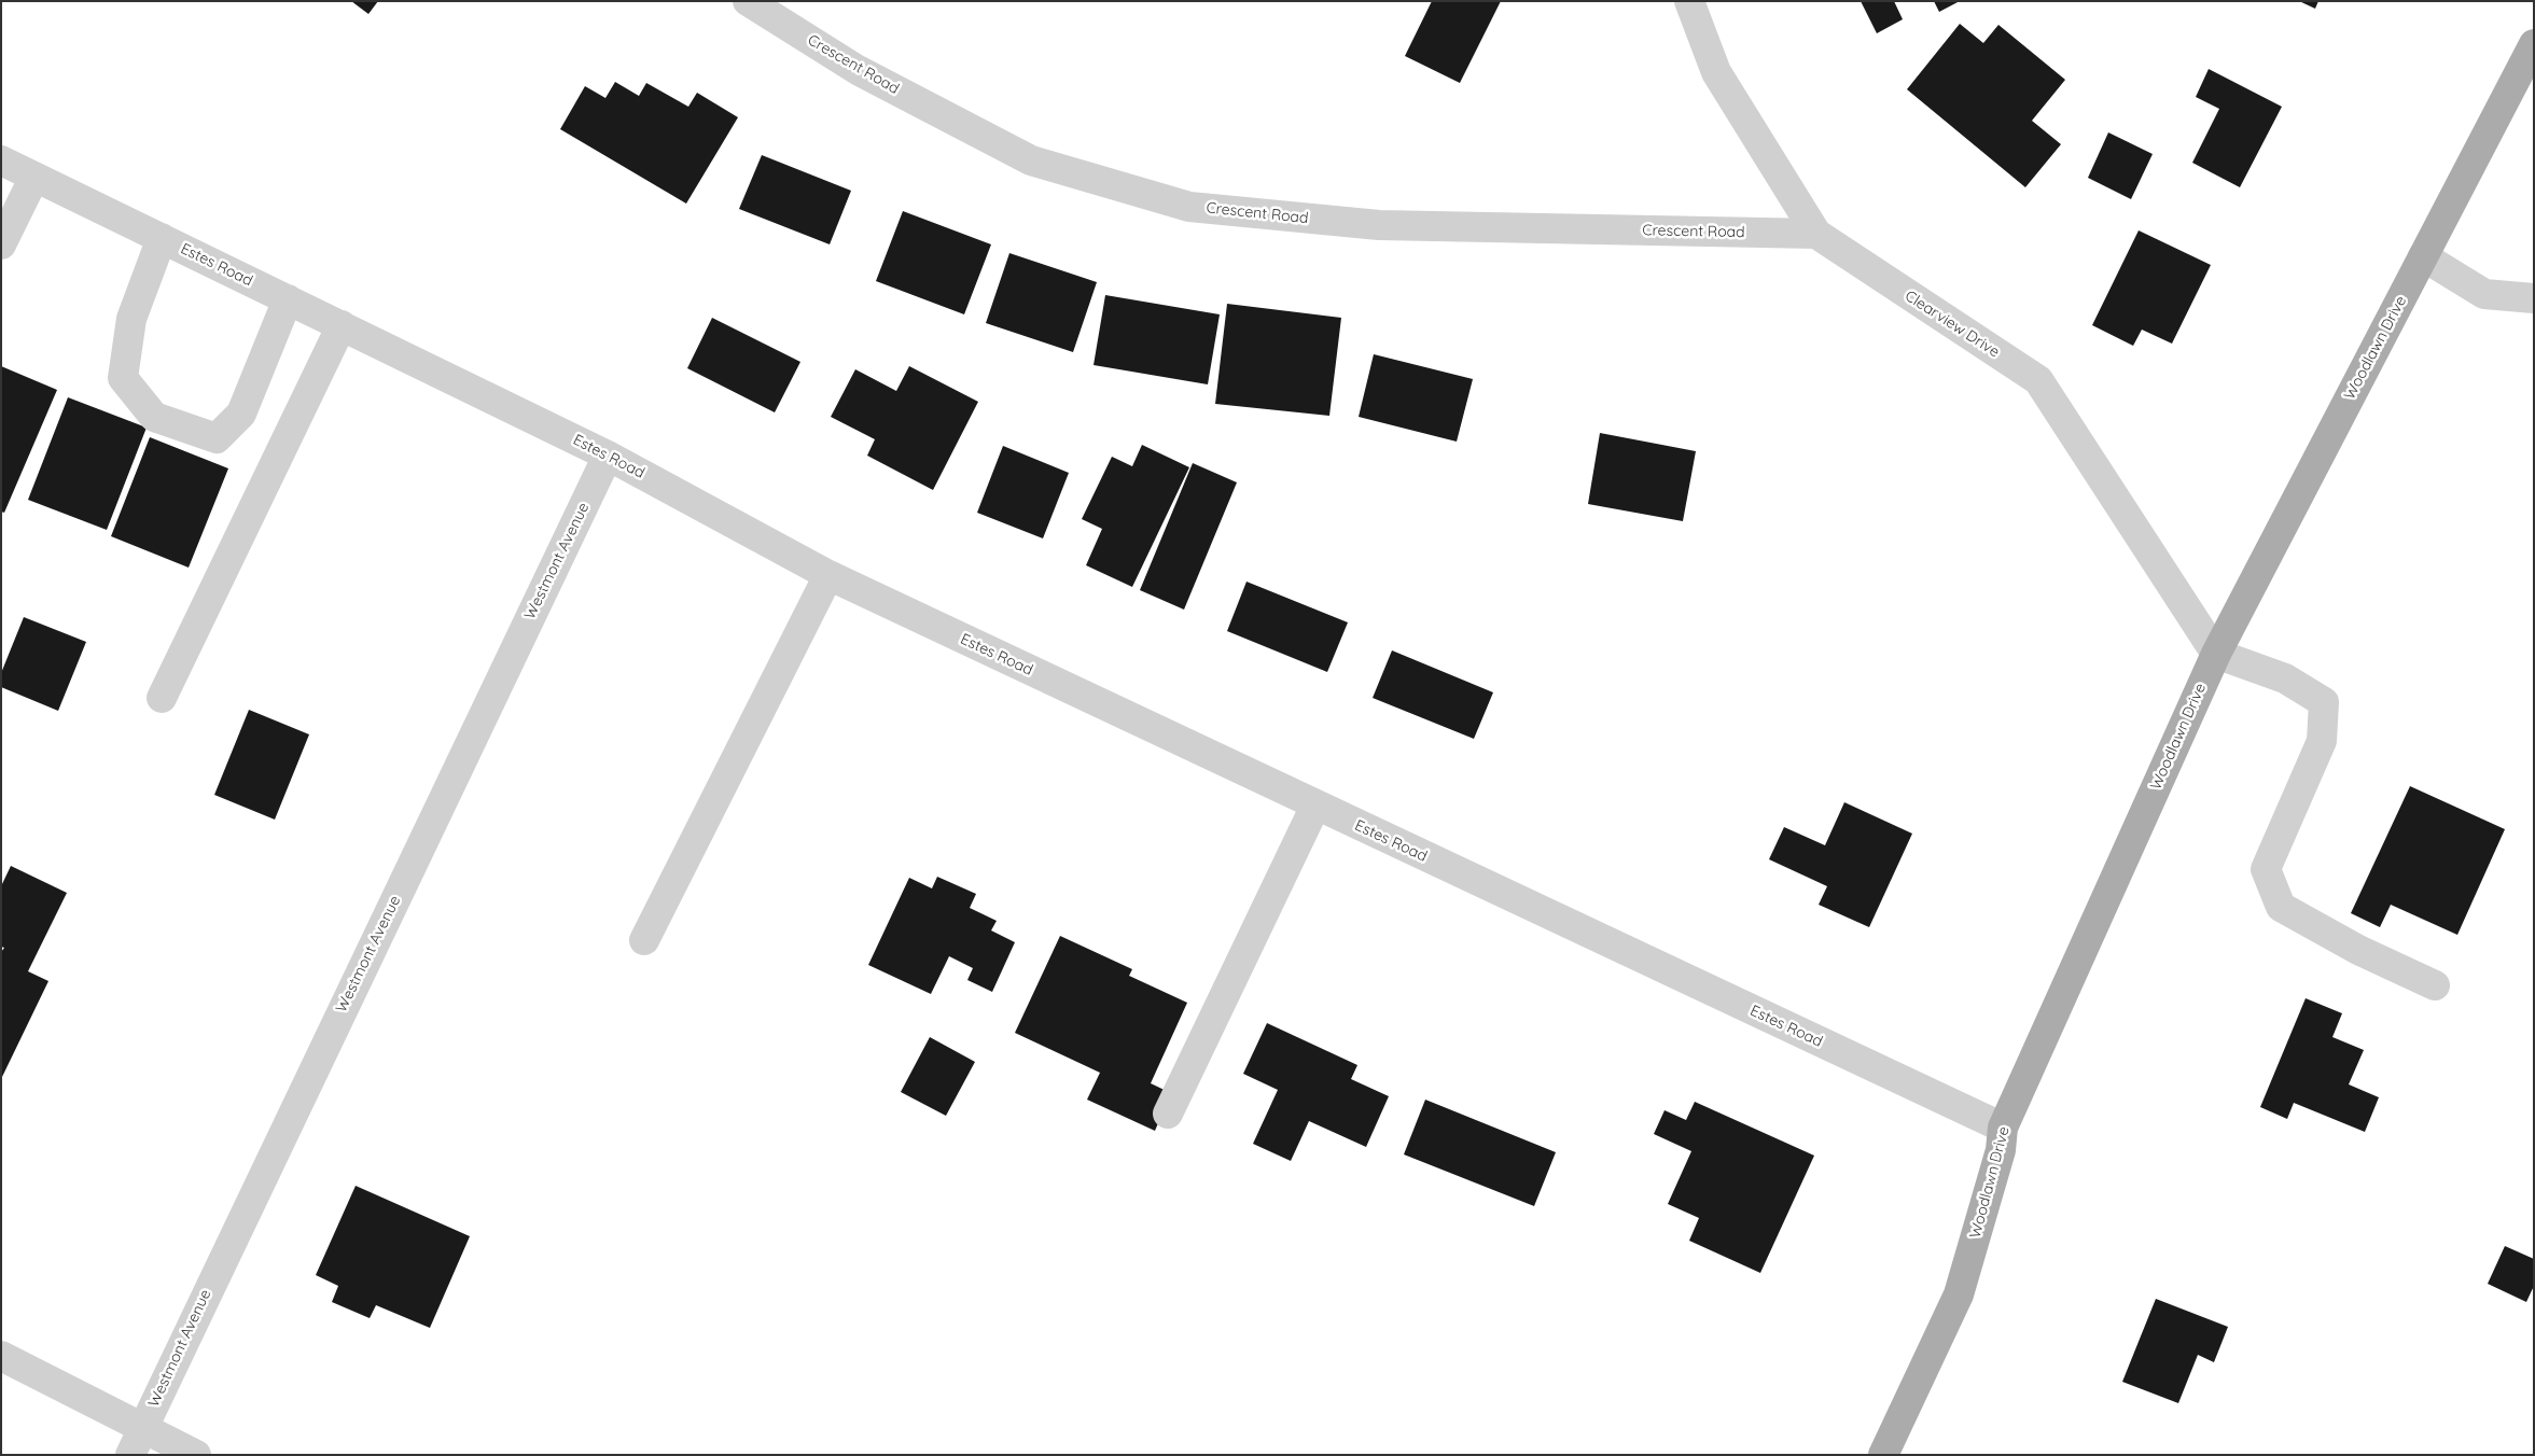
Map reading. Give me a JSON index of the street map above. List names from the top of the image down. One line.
{"streets":{"main road":["Woodlawn Drive"],"street":["Crescent Road","Estes Road","Clearview Drive","Westmont Avenue"]},"crossings":[["Crescent Road","Clearview Drive"],["Estes Road","Woodlawn Drive"],["Estes Road","Westmont Avenue"],["Clearview Drive","Woodlawn Drive"]]}
